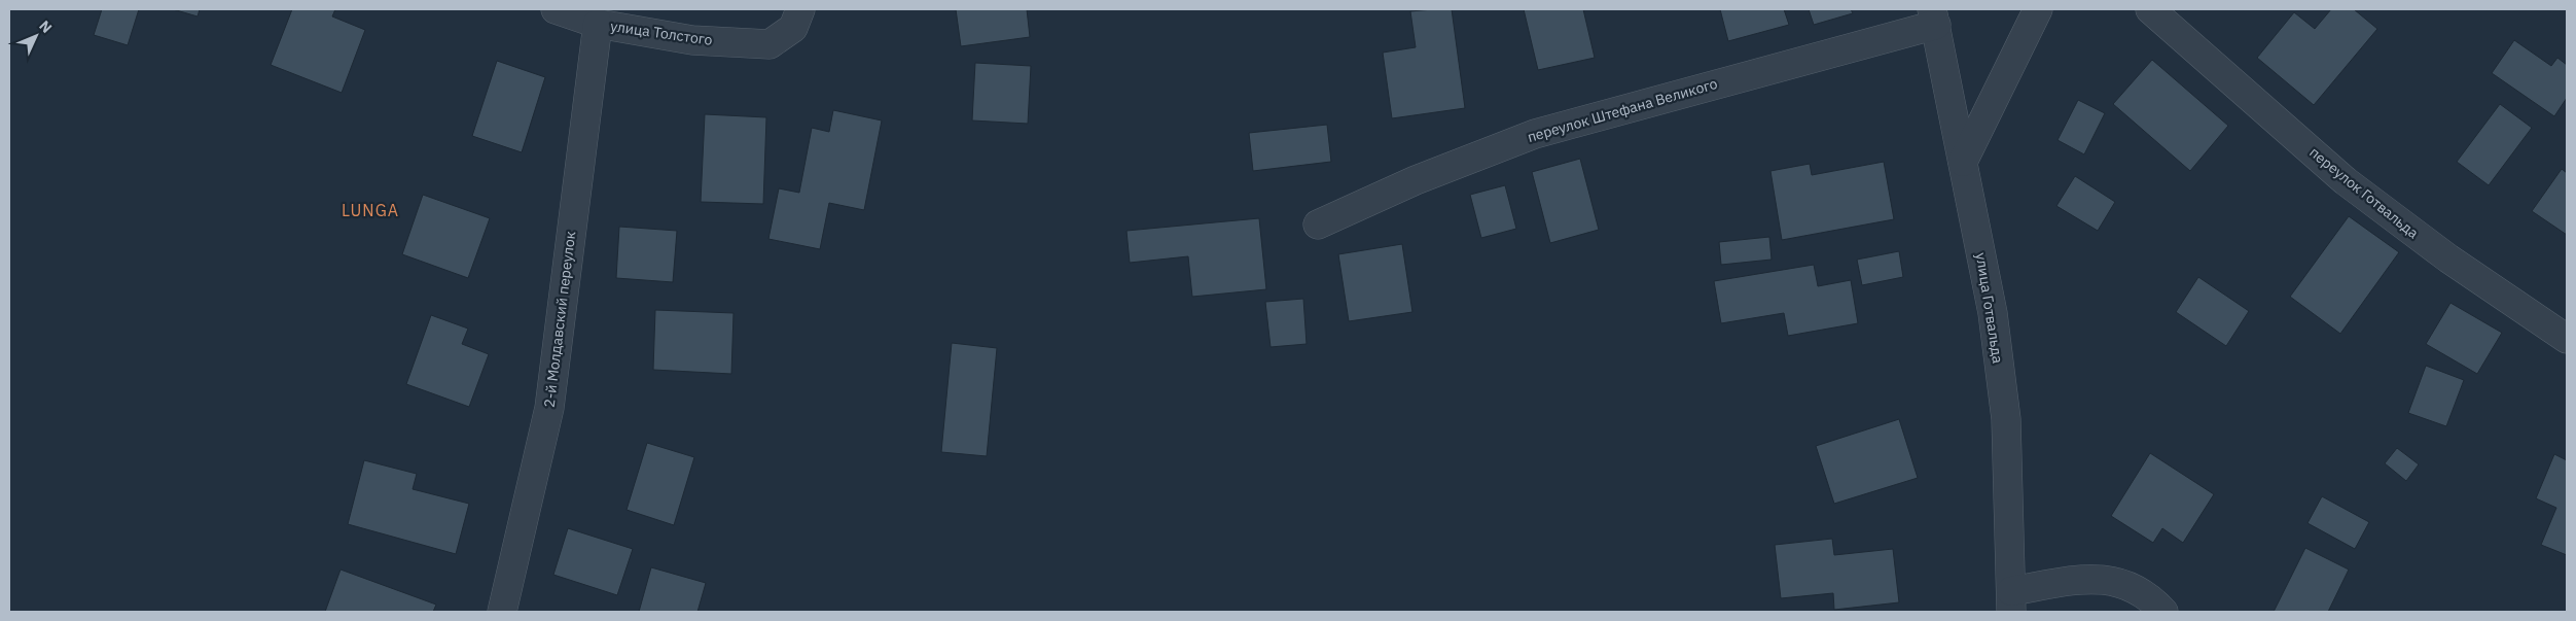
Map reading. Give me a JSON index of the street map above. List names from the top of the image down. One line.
{"streets":{"street":["улица Толстого","переулок Штефана Великого","переулок Готвальда","улица Готвальда","2-й Молдавский переулок"]},"crossings":[["улица Толстого","2-й Молдавский переулок"],["переулок Штефана Великого","улица Готвальда"]],"districts":["LUNGA"],"north":"top right"}
